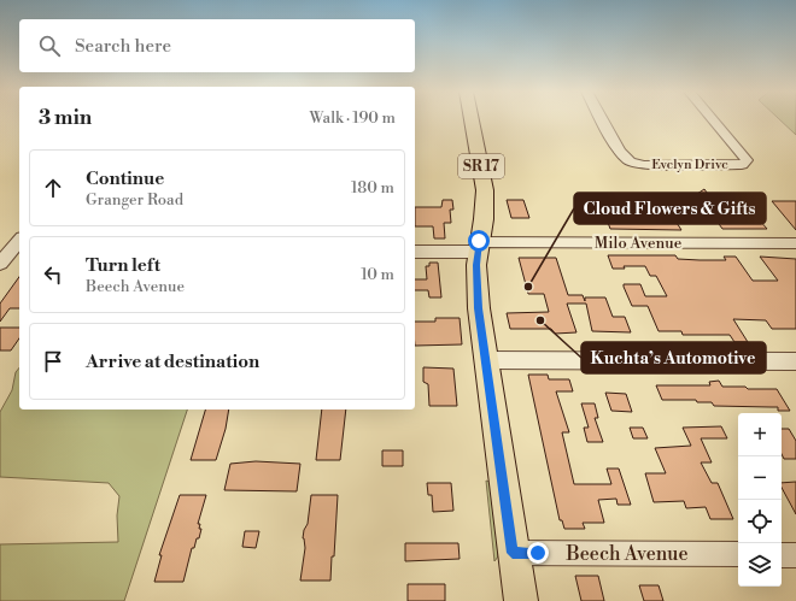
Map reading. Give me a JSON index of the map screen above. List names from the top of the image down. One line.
{"streets":{"main road":["SR 17"],"street":["Evelyn Drive","Milo Avenue","Beech Avenue"]},"crossings":[["SR 17","Milo Avenue"],["SR 17","Beech Avenue"]],"places":["Cloud Flowers & Gifts","Kuchta’s Automotive"],"page":{"search":"Search here","heading":["3 min","Walk · 190 m"],"list":[["Continue","Granger Road","180 m"],["Turn left","Beech Avenue","10 m"],"Arrive at destination"],"map_buttons":["+","−"]}}
